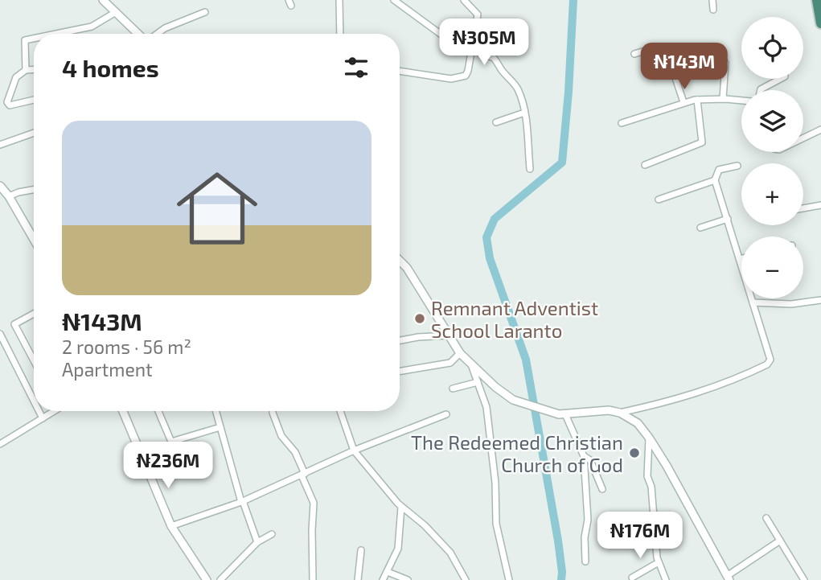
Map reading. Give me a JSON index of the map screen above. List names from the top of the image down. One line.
{"places":["Remnant Adventist School Laranto","The Redeemed Christian Church of God"],"page":{"map_buttons":["+","−"],"price":["₦305M","₦143M","₦236M","₦176M"],"heading":"4 homes","list":[{"name":"₦143M","note":"2 rooms · 56 m² · Apartment"}]}}
